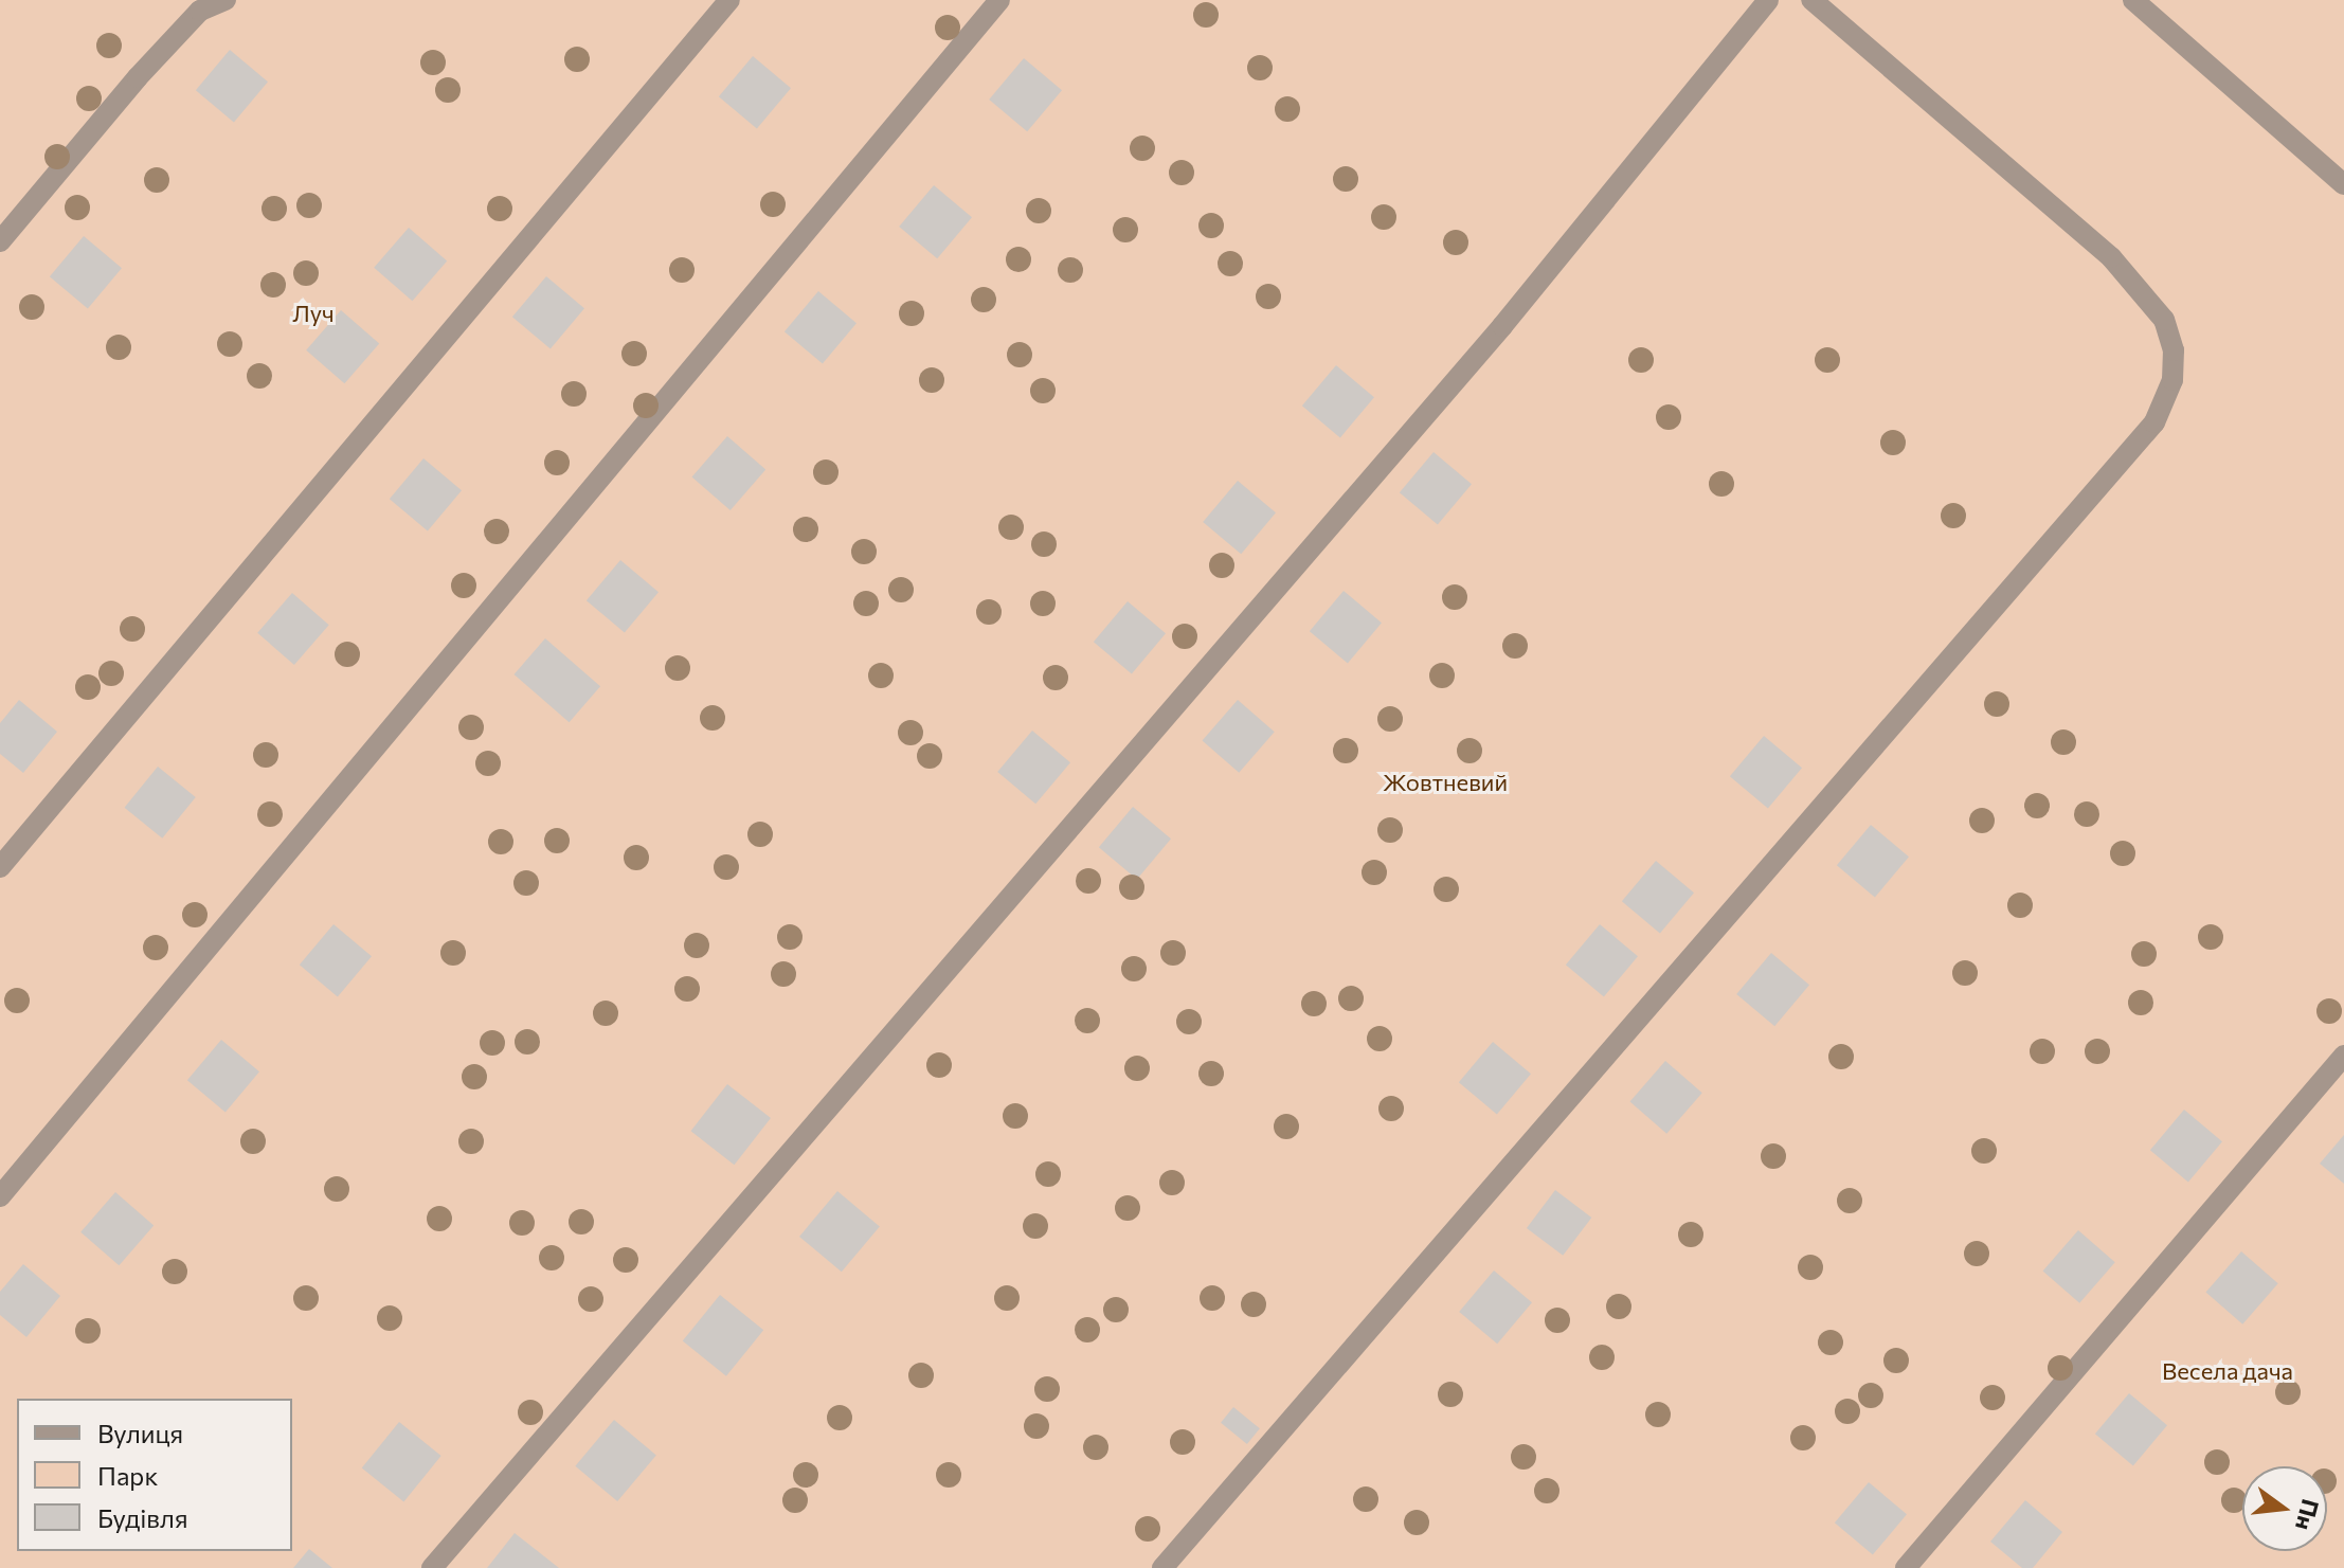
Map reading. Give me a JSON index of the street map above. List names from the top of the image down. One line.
{"parks":["Луч","Жовтневий","Весела дача"],"legend":["Вулиця","Парк","Будівля"],"north":"right"}
